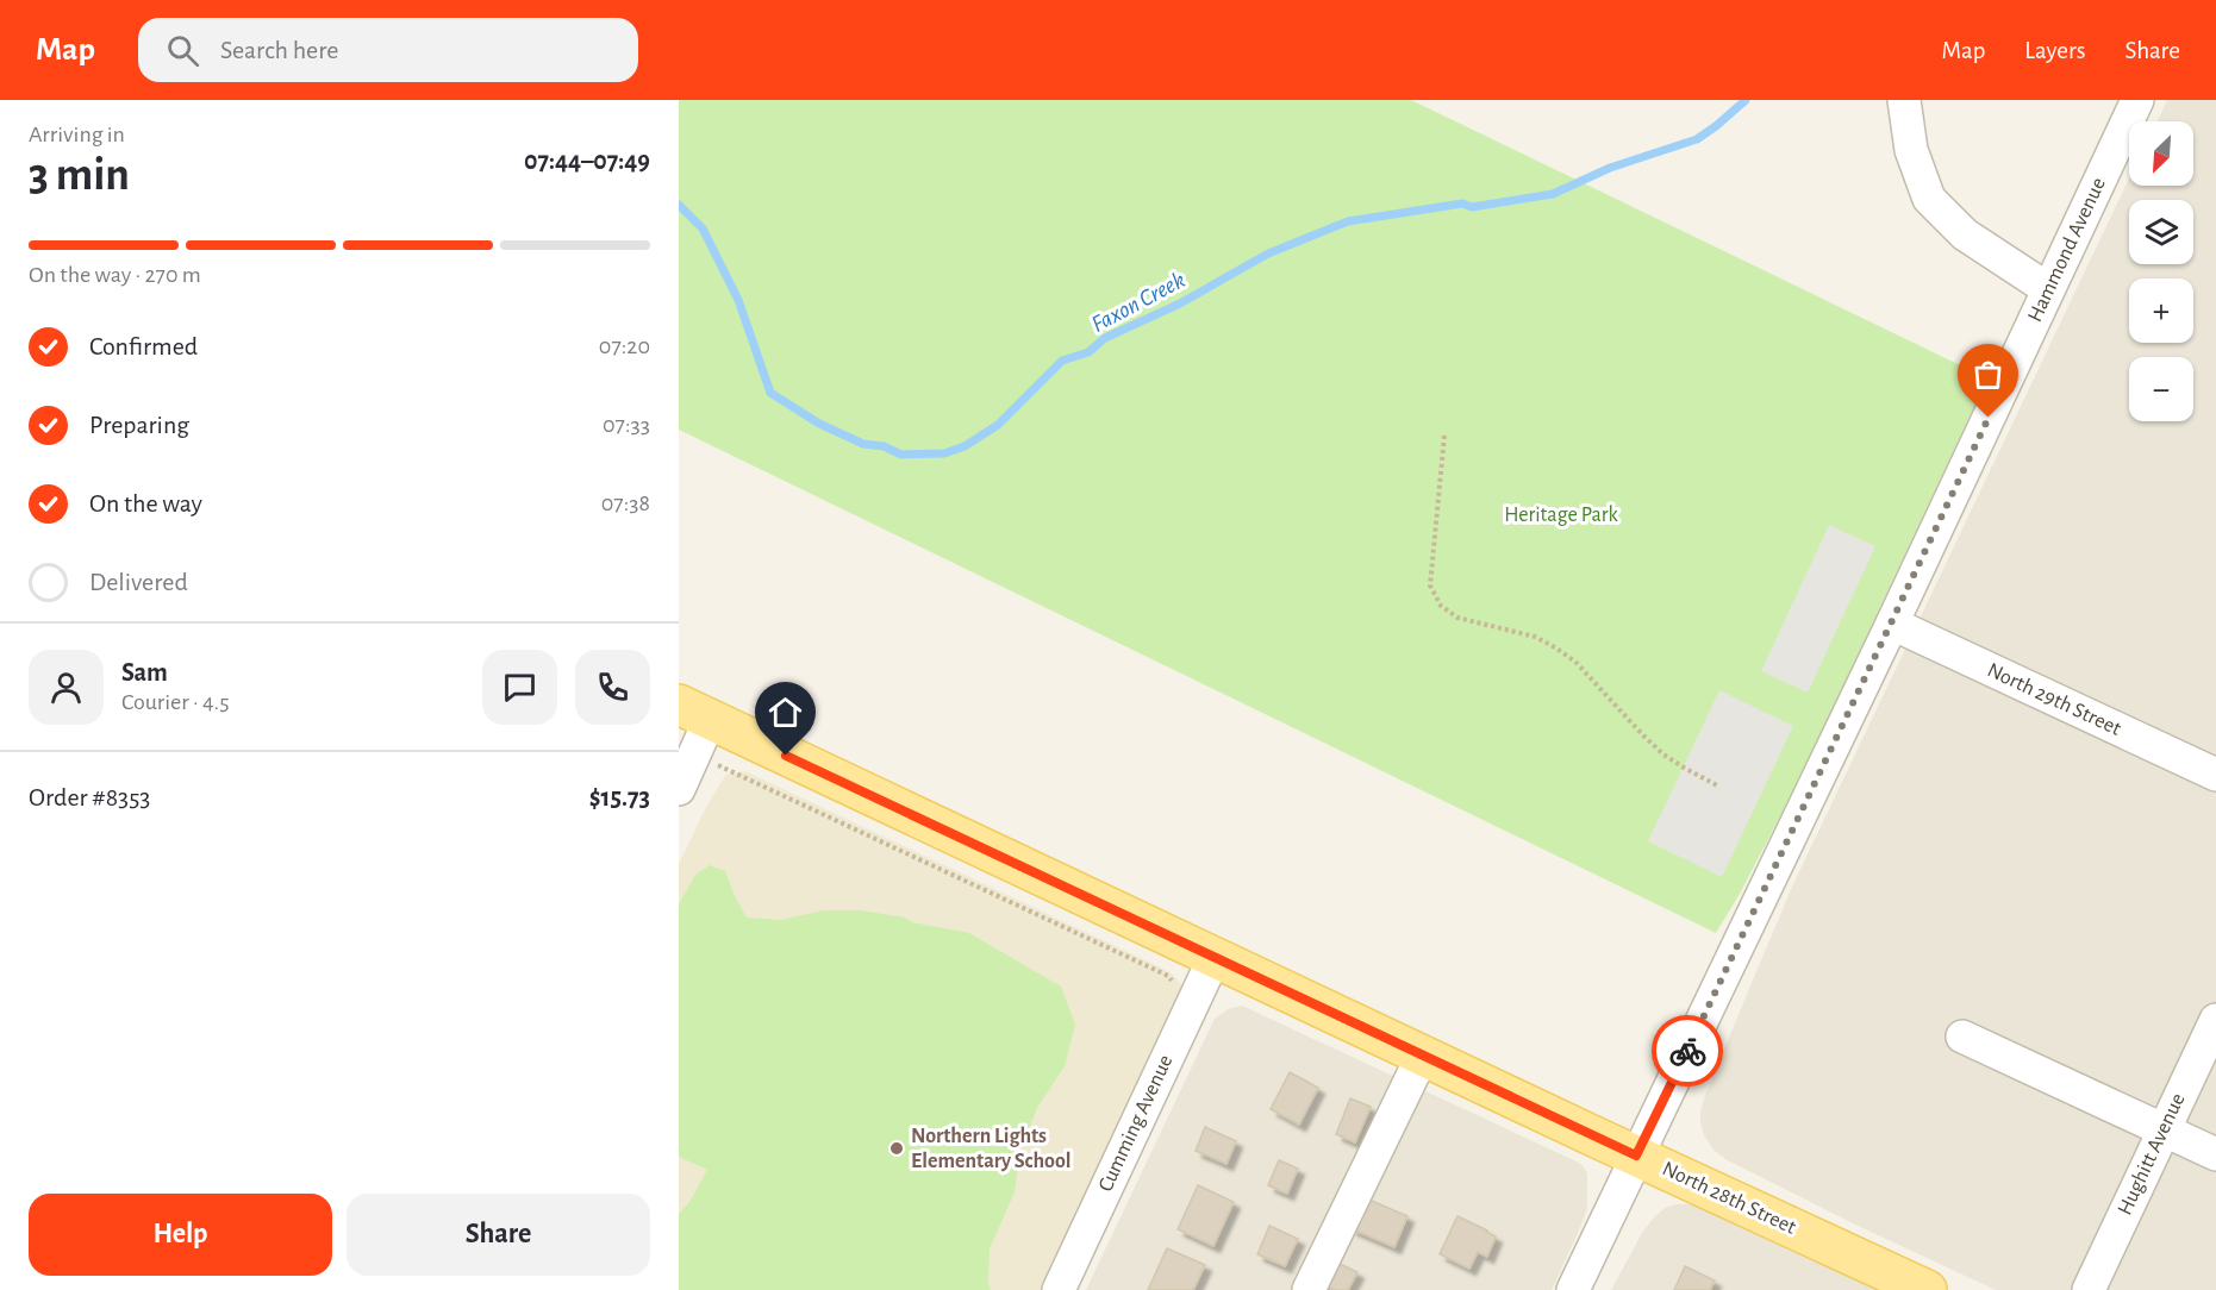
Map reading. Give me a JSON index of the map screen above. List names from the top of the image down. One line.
{"streets":{"main road":["North 28th Street"],"street":["Hammond Avenue","North 29th Street","Cumming Avenue","Hughitt Avenue"]},"crossings":[["Hammond Avenue","North 29th Street"],["Hammond Avenue","North 28th Street"],["Cumming Avenue","North 28th Street"]],"water":["Faxon Creek"],"parks":["Heritage Park"],"places":["Northern Lights Elementary School"],"north":"bottom left","page":{"header":"Map","search":"Search here","nav":["Map","Layers","Share"],"heading":["3 min","Arriving in","07:44–07:49"],"panel":["Sam","Courier · 4.5","Order #8353","$15.73"],"map_buttons":["+","−"],"bar":"On the way · 270 m","list":[["Confirmed","07:20"],["Preparing","07:33"],["On the way","07:38"],"Delivered"],"buttons":["Help","Share"]}}
